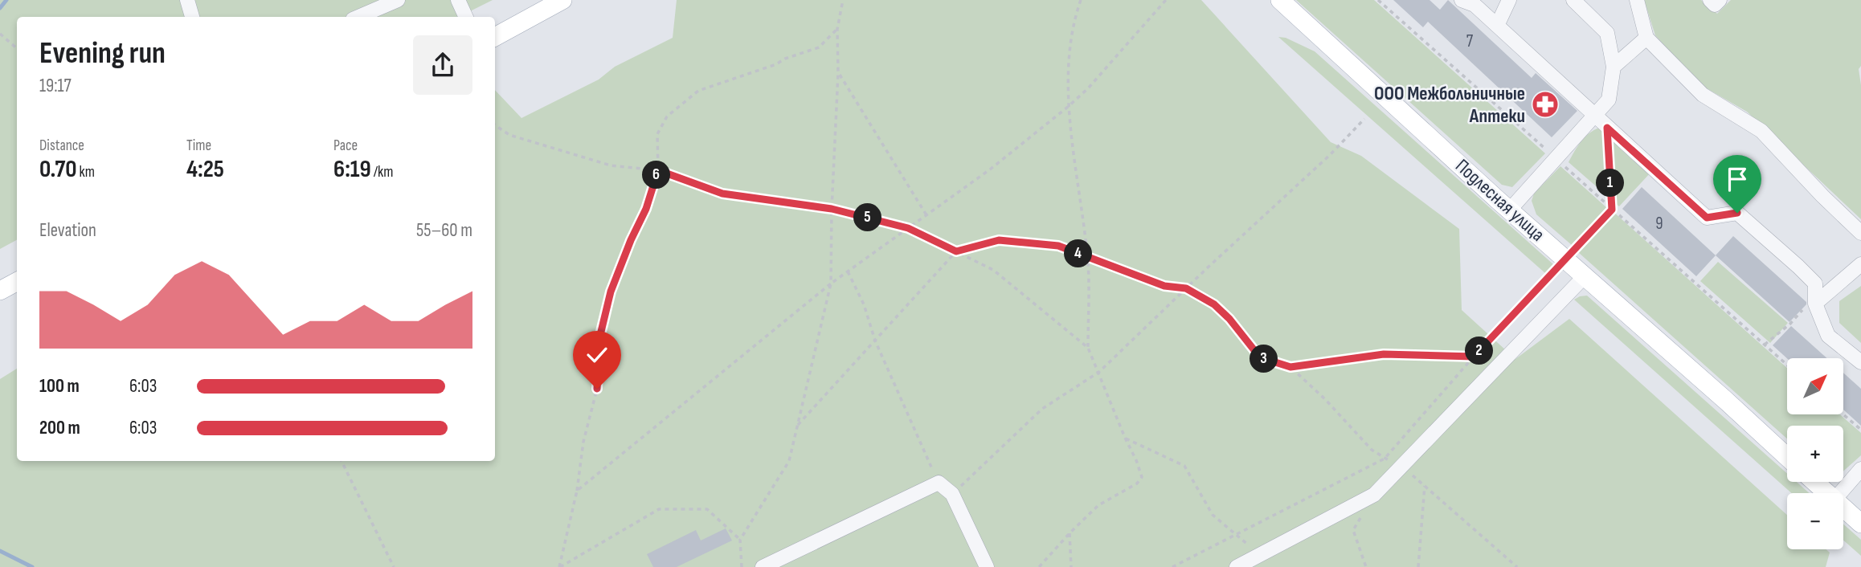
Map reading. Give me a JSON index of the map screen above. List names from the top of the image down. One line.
{"streets":{"main road":["Подлесная улица"]},"places":{"pharmacy":["ООО Межбольничные Аптеки"]},"house_numbers":["7","9"],"north":"top right","page":{"heading":["Evening run","19:17"],"stats":[["Distance","0.70 km"],["Time","4:25"],["Pace","6:19 /km"]],"pins":["6","1","5","4","2","3"],"chart":["Elevation","55–60 m"],"map_buttons":["+","−"],"list":[{"name":"100 m","note":"6:03"},{"name":"200 m","note":"6:03"}]}}
